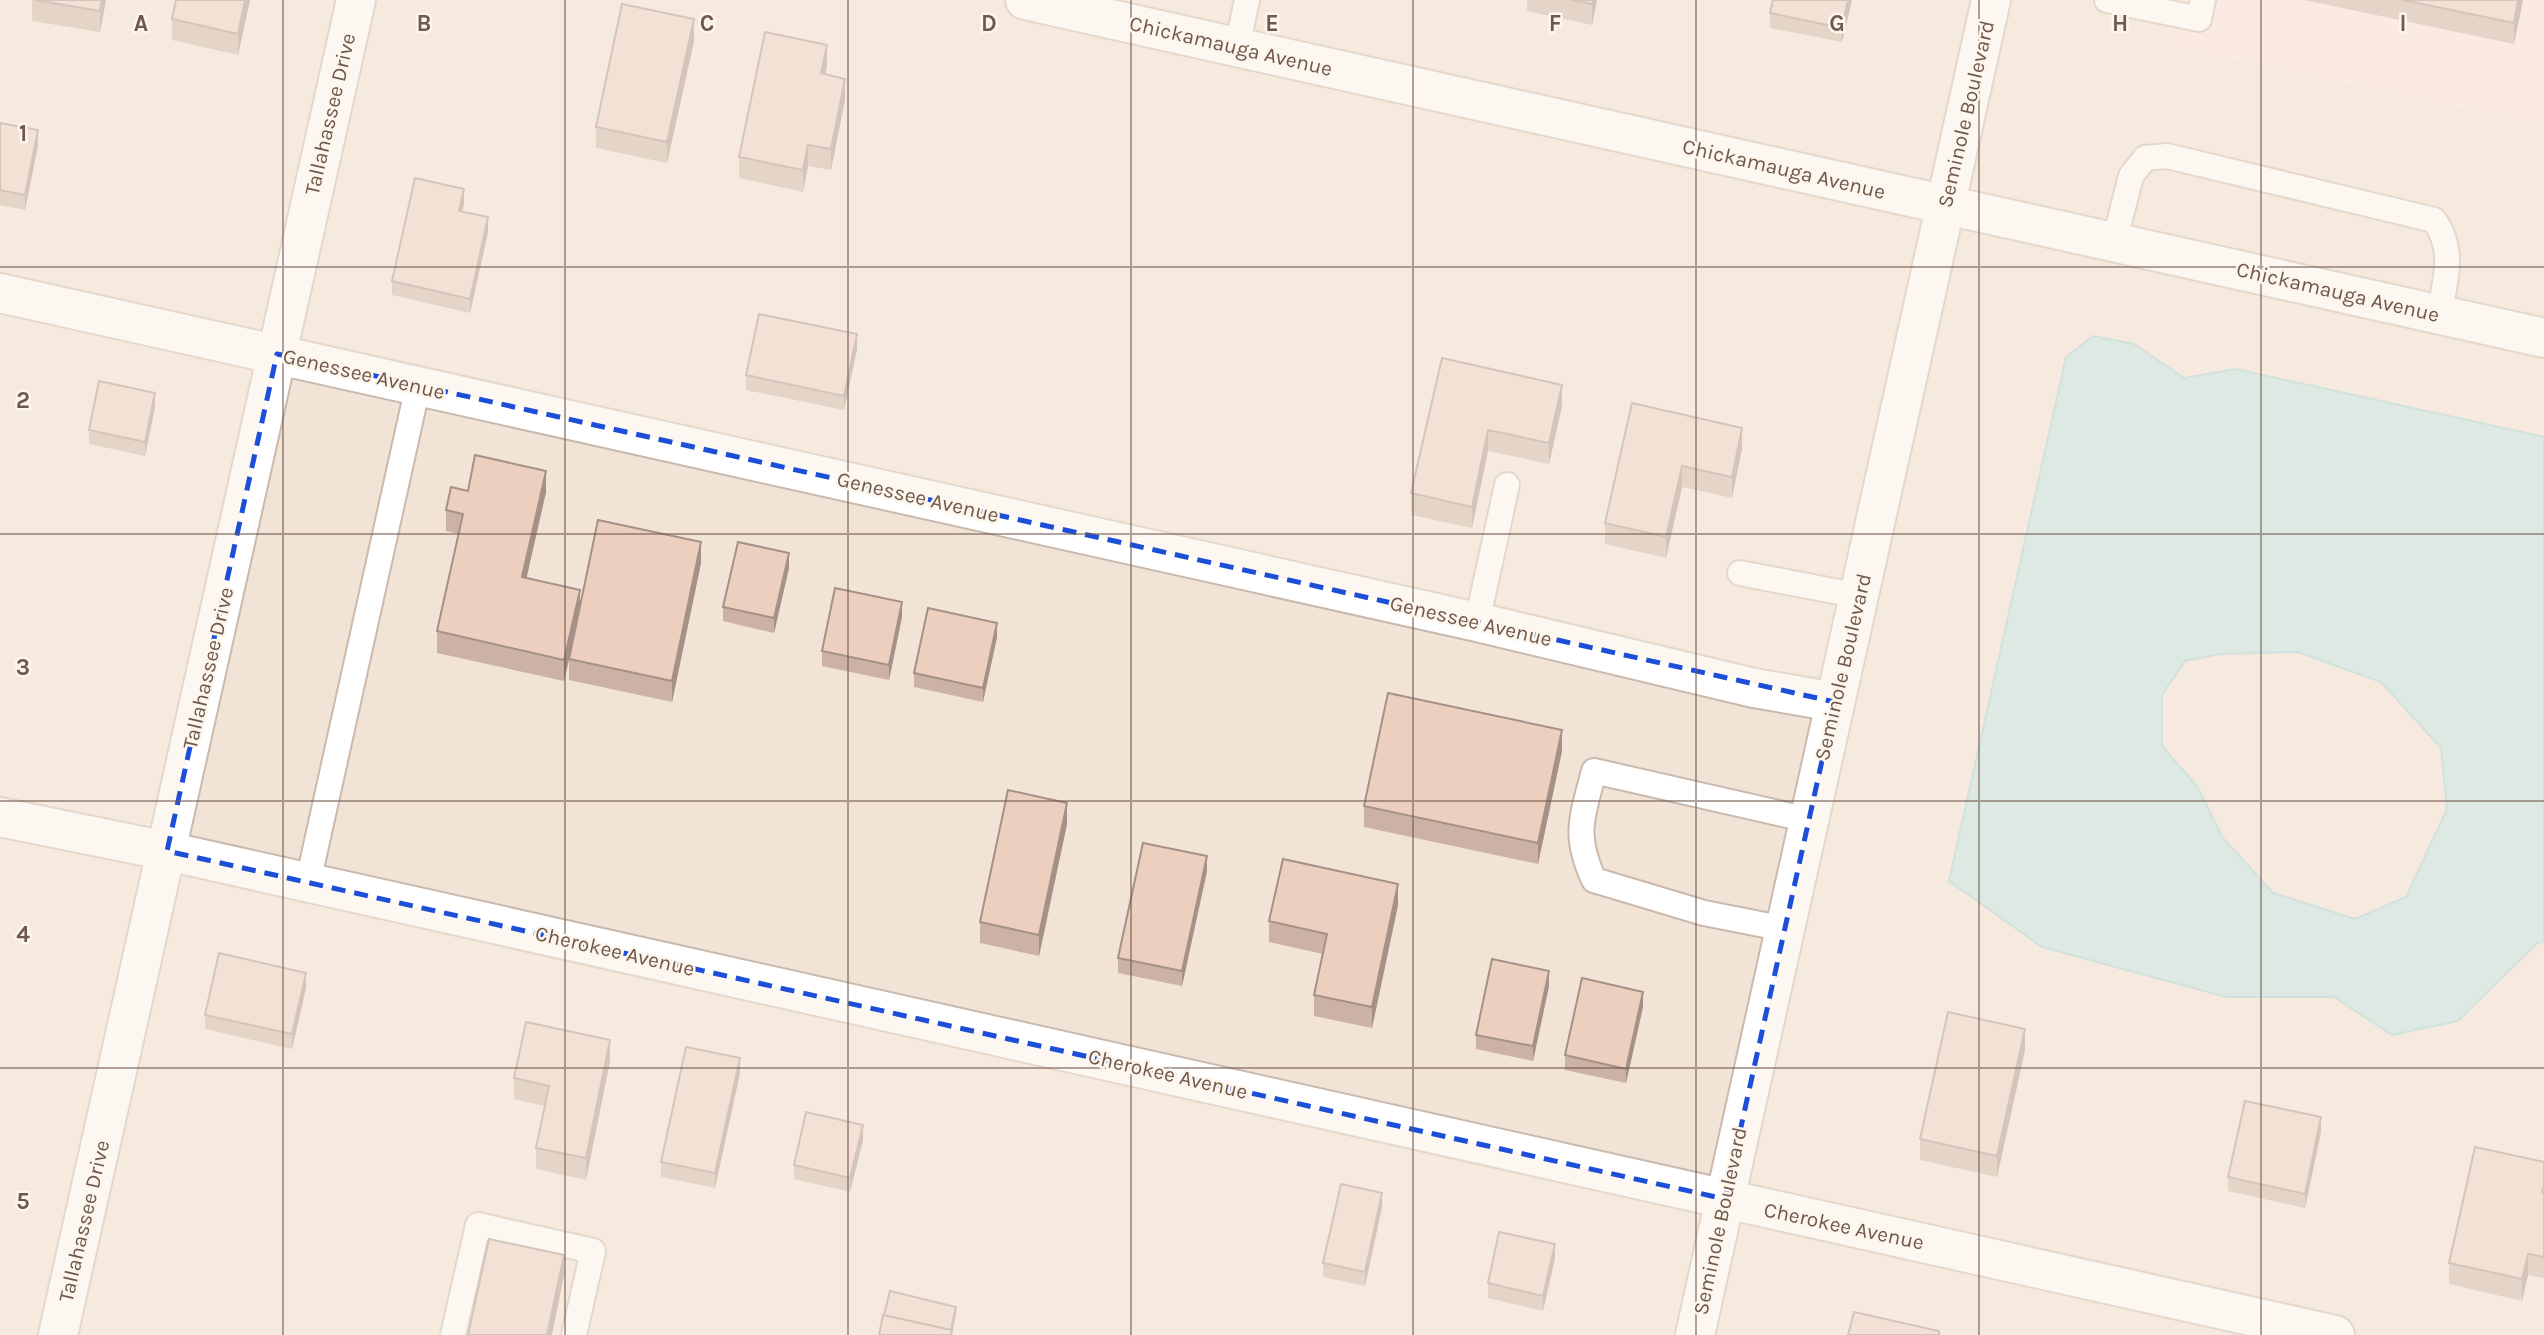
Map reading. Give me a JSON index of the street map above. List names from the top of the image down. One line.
{"streets":{"street":["Chickamauga Avenue","Tallahassee Drive","Seminole Boulevard","Genessee Avenue","Cherokee Avenue"]},"crossings":[["Chickamauga Avenue","Seminole Boulevard"],["Tallahassee Drive","Genessee Avenue"],["Tallahassee Drive","Cherokee Avenue"],["Seminole Boulevard","Genessee Avenue"],["Seminole Boulevard","Cherokee Avenue"]],"grid":{"columns":["A","B","C","D","E","F","G","H","I"],"rows":["1","2","3","4","5"]}}
